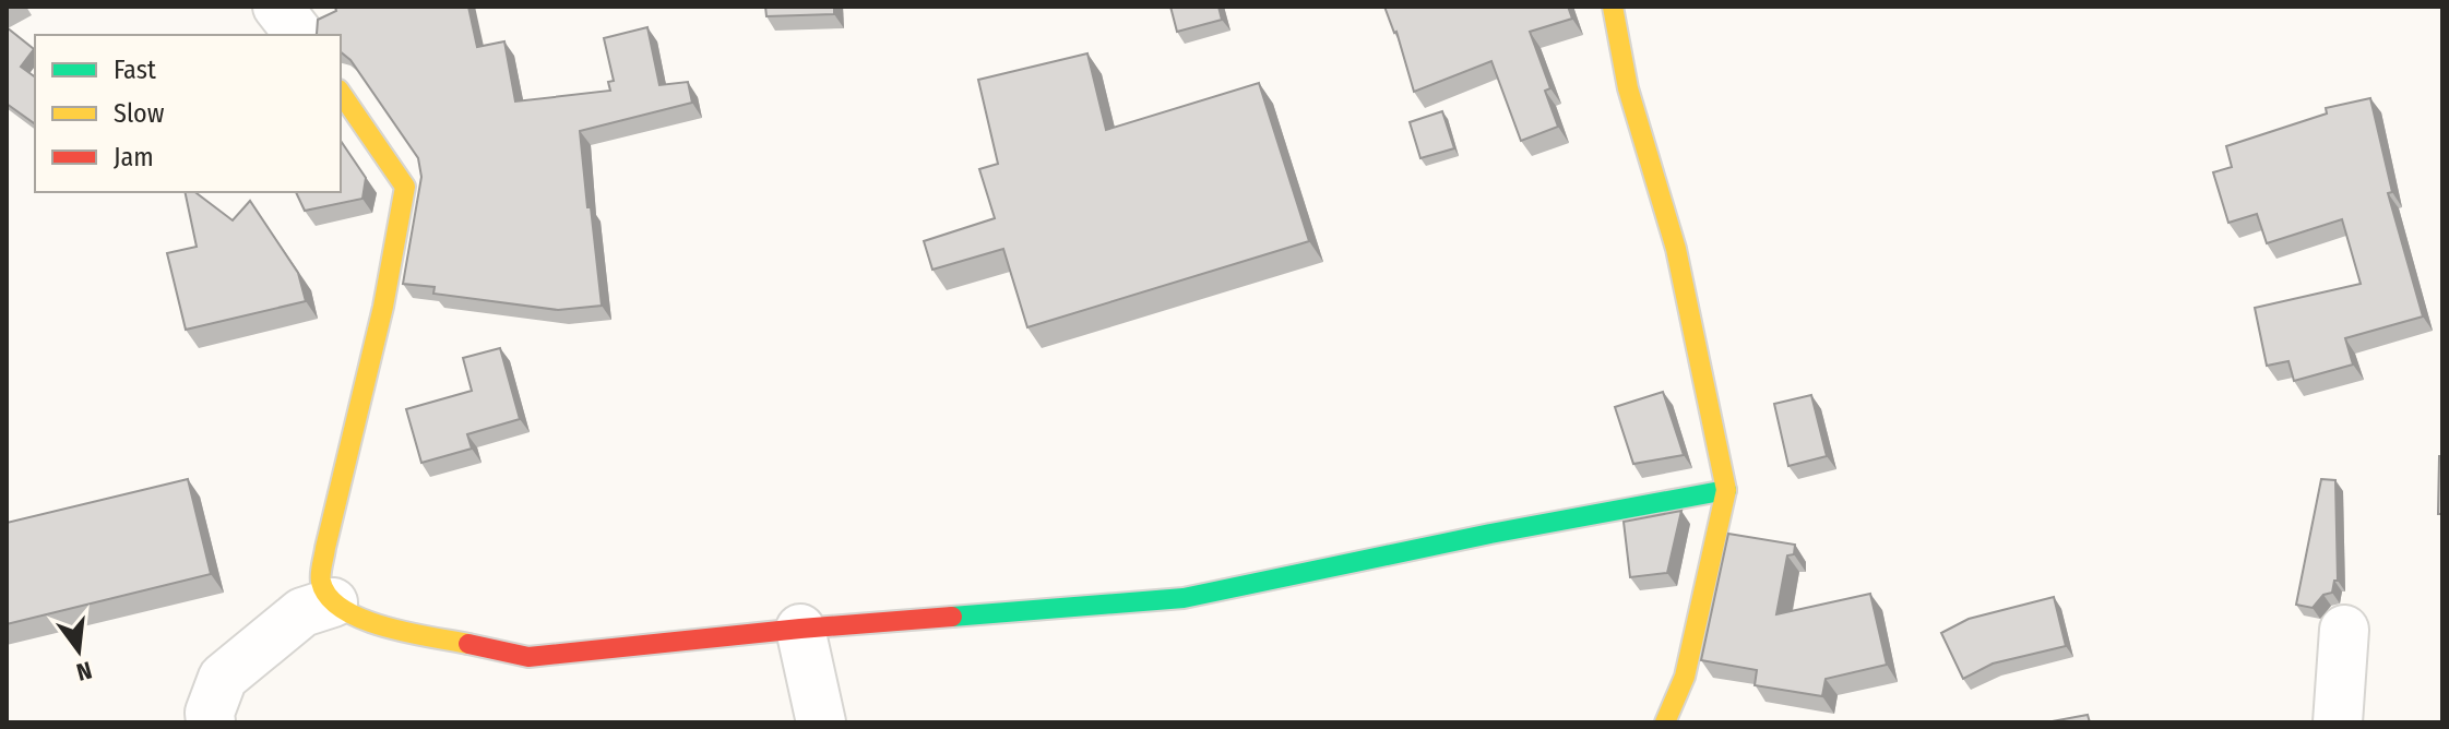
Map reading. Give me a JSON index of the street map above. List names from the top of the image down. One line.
{"legend":["Fast","Slow","Jam"],"north":"bottom"}
